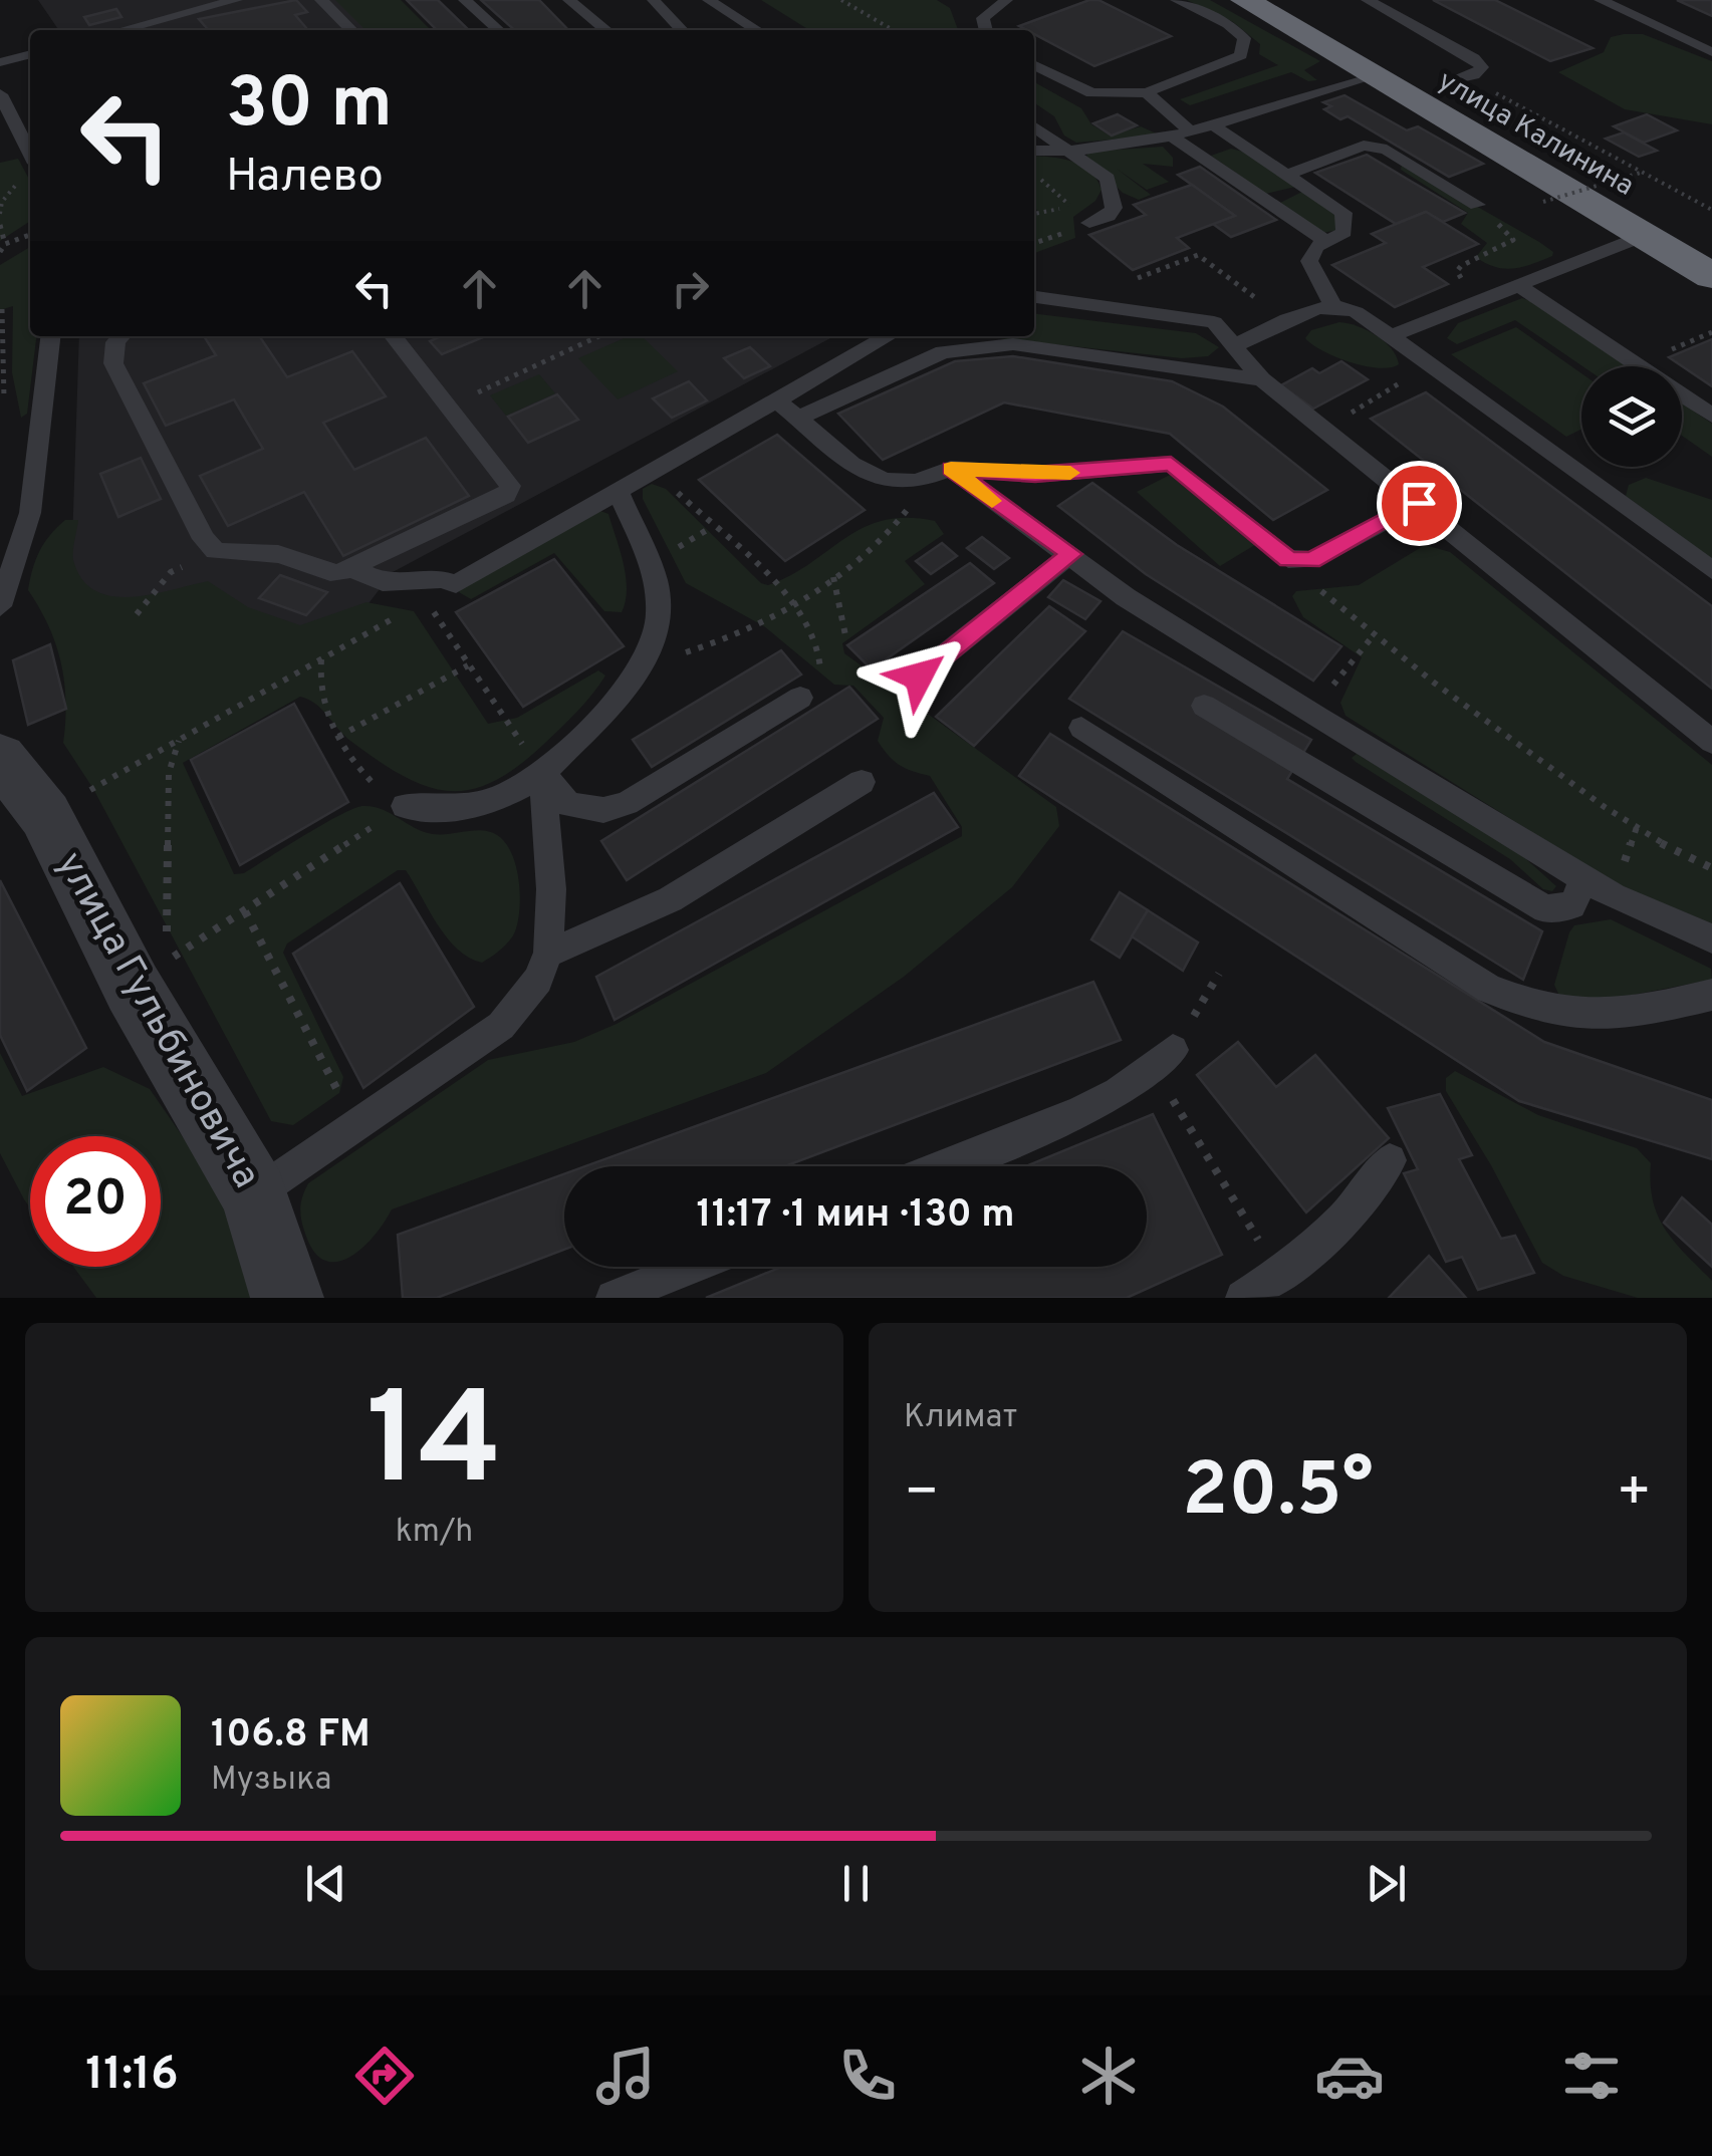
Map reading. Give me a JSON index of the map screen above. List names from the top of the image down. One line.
{"streets":{"highway":["улица Калинина"],"street":["улица Гульбиновича"]},"page":{"turn":["30 m","Налево"],"limit":"20","trip":"11:17 · 1 мин · 130 m","tile":[["14","km/h"],"Климат"],"heat":["−","20.5°","+"],"song":["106.8 FM","Музыка"],"tabs":"11:16"}}
